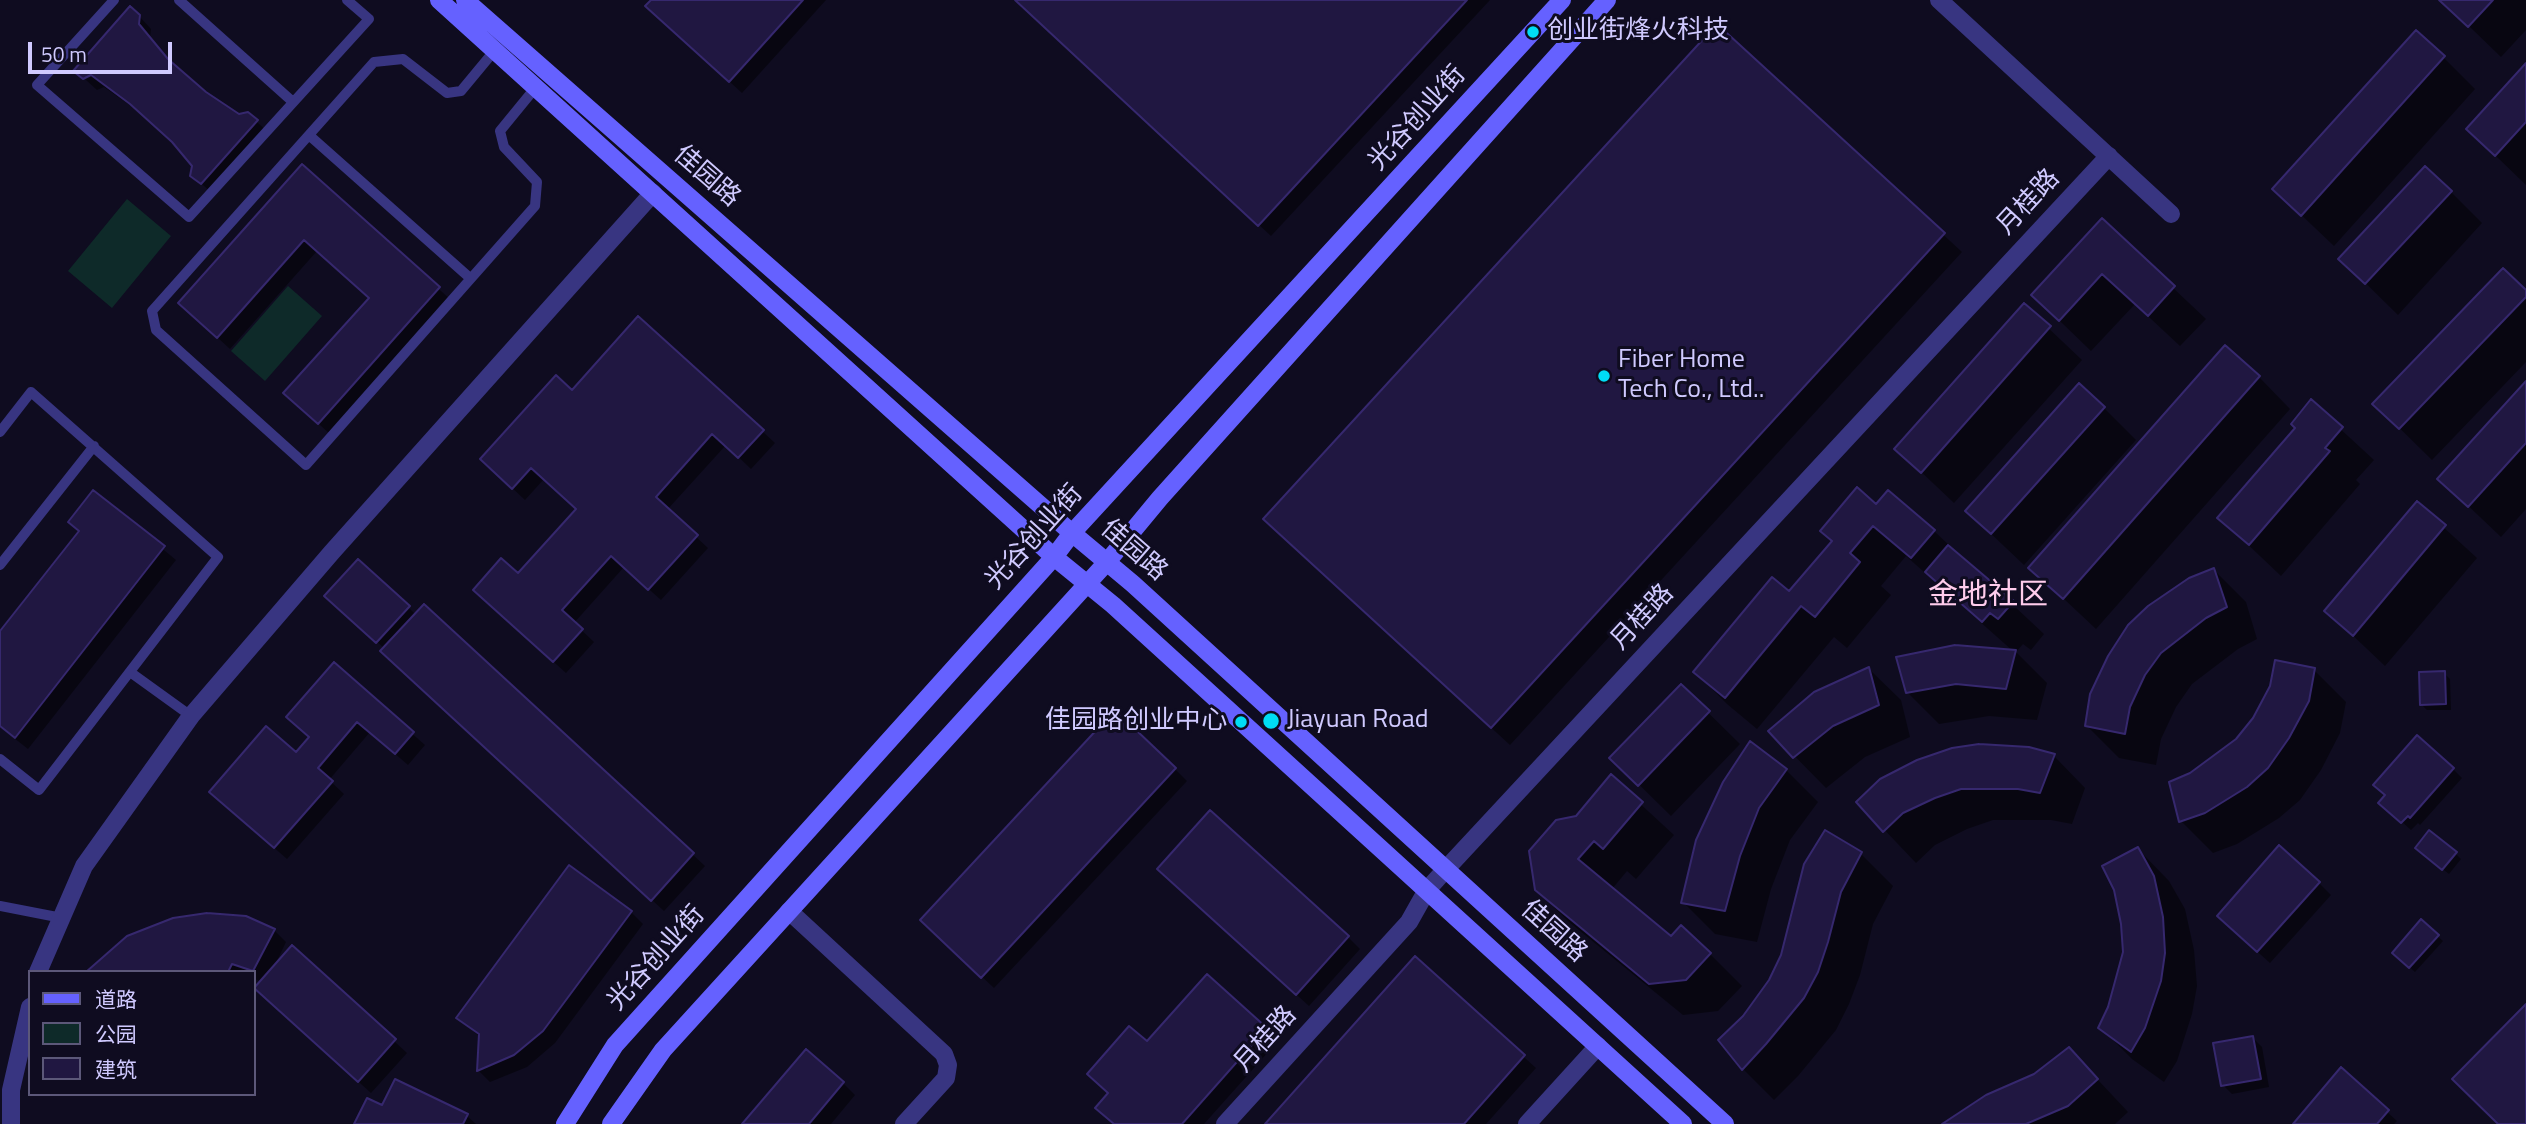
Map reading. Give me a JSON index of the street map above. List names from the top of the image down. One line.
{"streets":{"street":["光谷创业街","佳园路","月桂路"]},"crossings":[["光谷创业街","佳园路"],["佳园路","月桂路"]],"districts":["金地社区"],"places":["创业街烽火科技","Fiber Home Tech Co., Ltd..","Jiayuan Road","佳园路创业中心"],"legend":["道路","公园","建筑"],"scale_bar":"50 m"}
